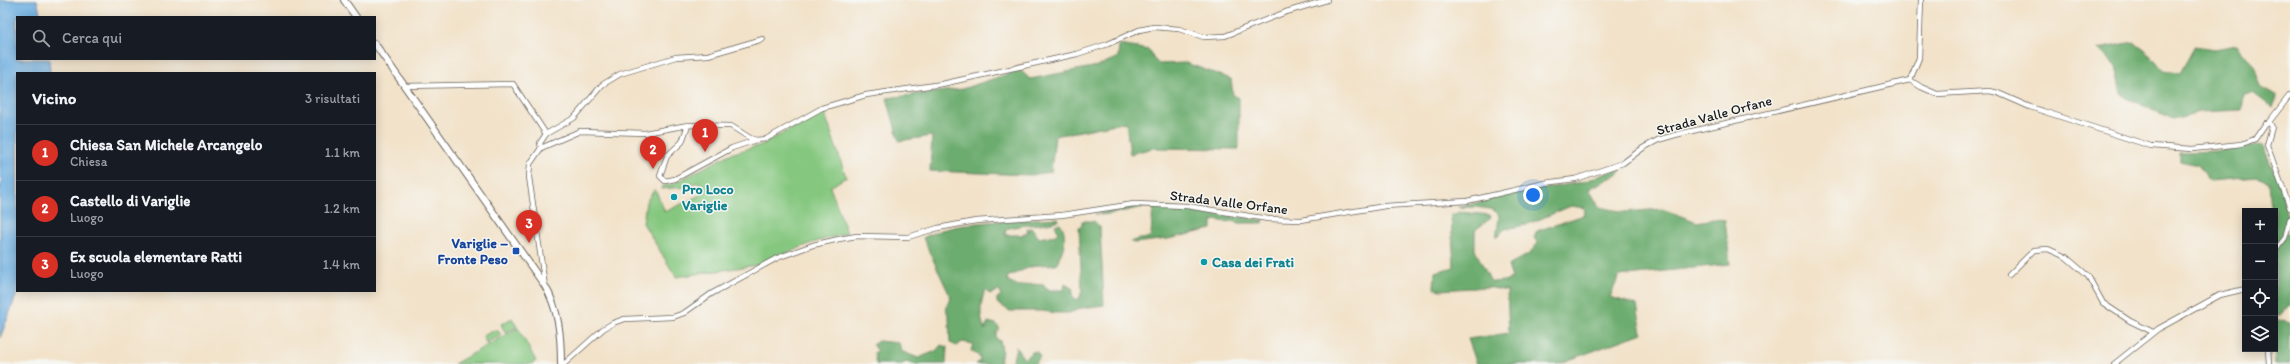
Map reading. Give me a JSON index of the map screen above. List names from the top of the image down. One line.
{"streets":{"street":["Strada Valle Orfane"]},"places":{"other":["Pro Loco Variglie","Casa dei Frati"],"transit":["Variglie – Fronte Peso"]},"page":{"search":"Cerca qui","heading":["Vicino","3 risultati"],"pins":["1","2","3"],"list":[{"mark":"1","name":"Chiesa San Michele Arcangelo","note":"Chiesa","value":"1.1 km"},{"mark":"2","name":"Castello di Variglie","note":"Luogo","value":"1.2 km"},{"mark":"3","name":"Ex scuola elementare Ratti","note":"Luogo","value":"1.4 km"}],"map_buttons":["+","−"]}}
